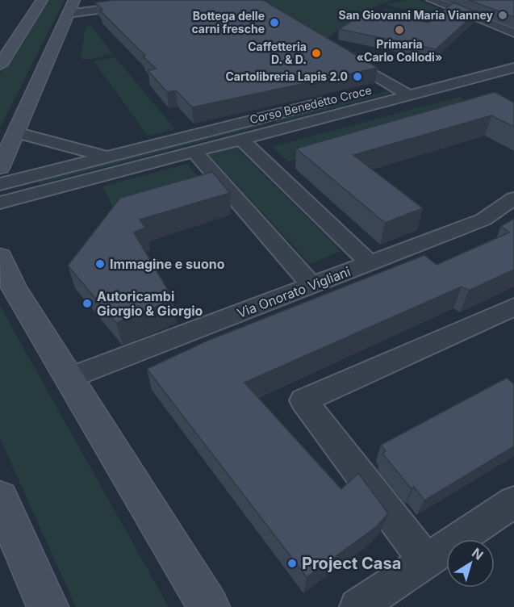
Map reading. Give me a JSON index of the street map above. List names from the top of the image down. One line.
{"streets":{"street":["Corso Benedetto Croce","Via Onorato Vigliani"]},"crossings":[["Corso Benedetto Croce","Via Onorato Vigliani"]],"places":["San Giovanni Maria Vianney","Bottega delle carni fresche","Primaria «Carlo Collodi»","Caffetteria D. & D.","Cartolibreria Lapis 2.0","Immagine e suono","Autoricambi Giorgio & Giorgio","Project Casa"],"north":"top right"}
